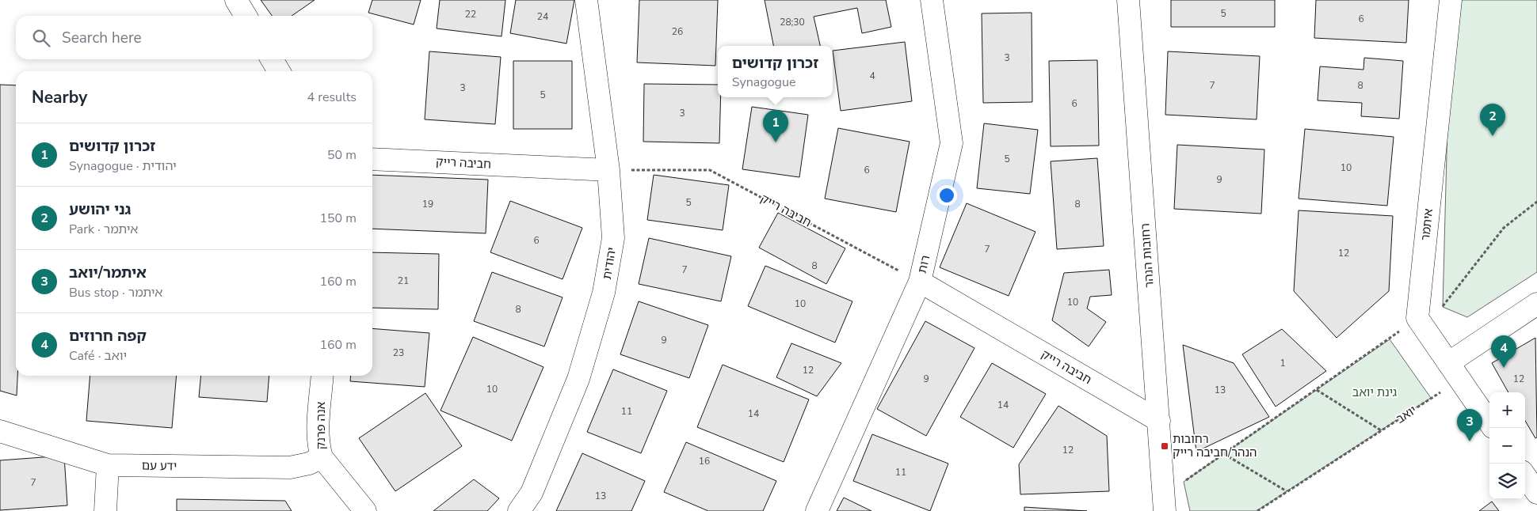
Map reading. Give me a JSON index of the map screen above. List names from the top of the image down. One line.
{"streets":{"street":["חביבה רייק","איתמר","רחובות הנהר","יהודית","רות","אנה פרנק","ידע עם"],"path":["יואב"]},"crossings":[["חביבה רייק","רחובות הנהר"],["חביבה רייק","יהודית"],["חביבה רייק","רות"],["אנה פרנק","ידע עם"]],"parks":["גינת יואב"],"places":{"transit":["רחובות הנהר/חביבה רייק"]},"house_numbers":["5","22","24","6","28;30","26","3","4","7","8","3","5","6","3","5","10","6","9","5","19","8","6","7","12","8","7","21","10","10","8","9","23","1","12","9","12","10","13","14","11","14","12","16","11","7","13"],"page":{"search":"Search here","popup":["זכרון קדושים","Synagogue"],"heading":["Nearby","4 results"],"pins":["2","1","4","3"],"list":[{"mark":"1","name":"זכרון קדושים","note":"Synagogue · יהודית","value":"50 m"},{"mark":"2","name":"גני יהושע","note":"Park · איתמר","value":"150 m"},{"mark":"3","name":"איתמר/יואב","note":"Bus stop · איתמר","value":"160 m"},{"mark":"4","name":"קפה חרוזים","note":"Café · יואב","value":"160 m"}],"map_buttons":["+","−"]}}
